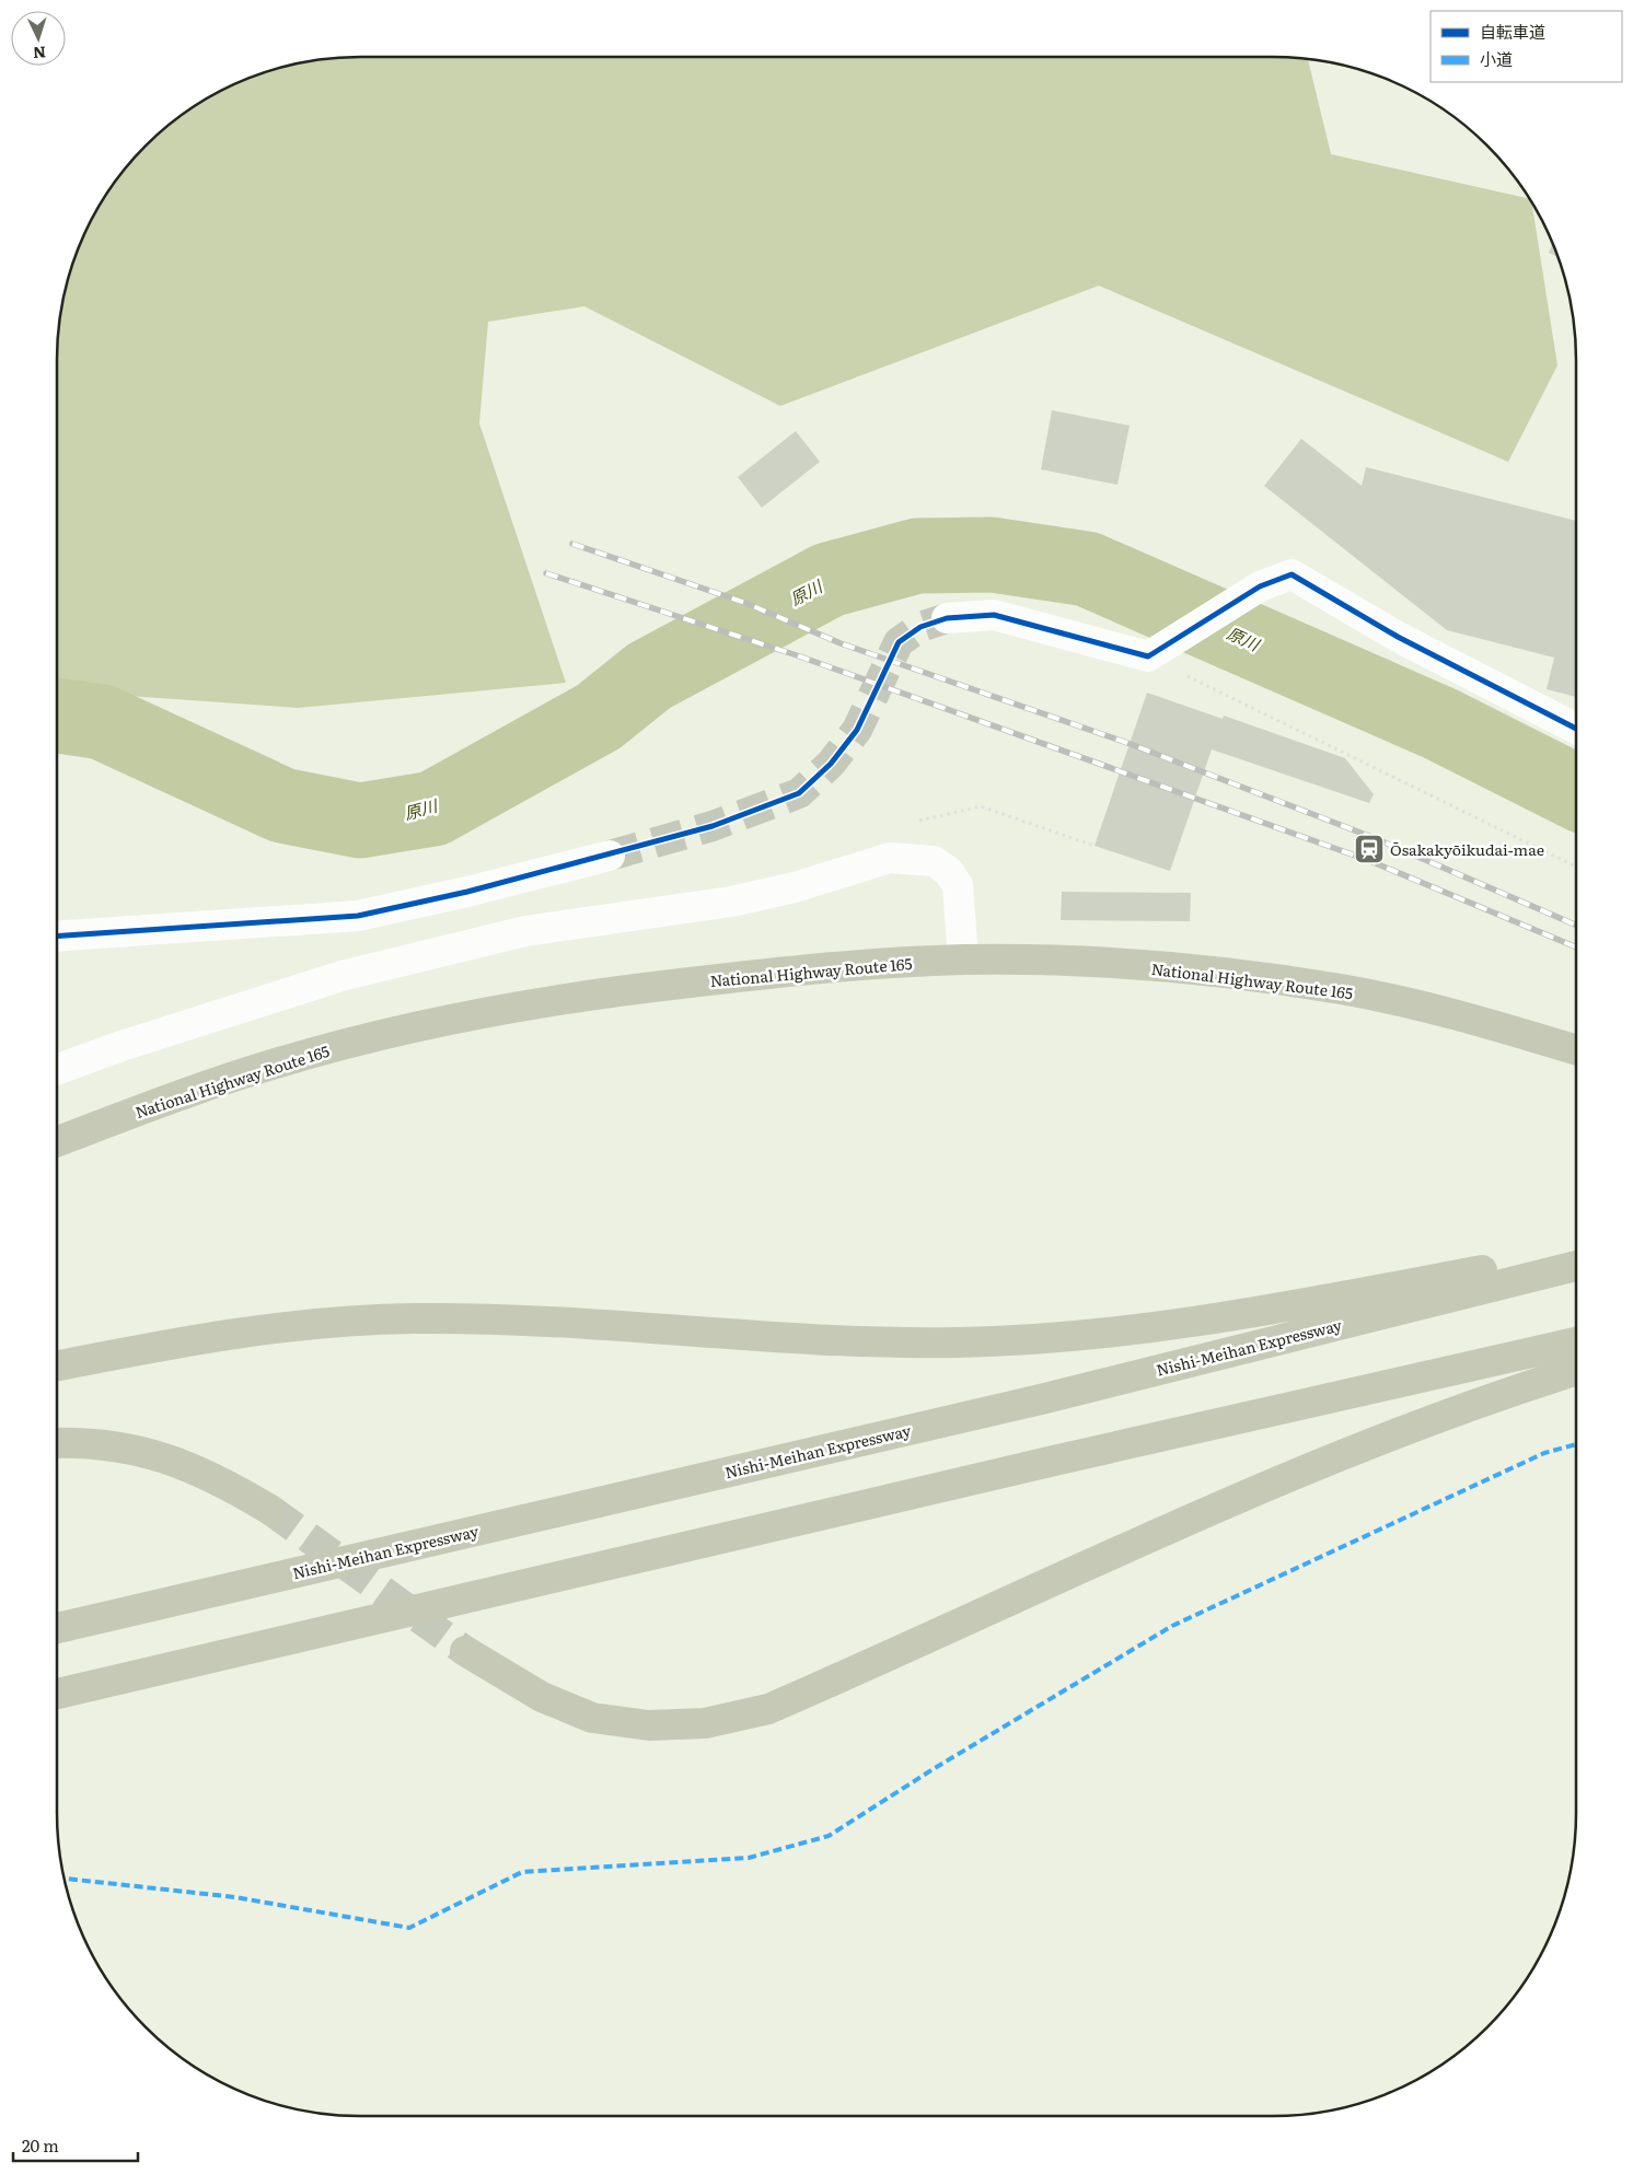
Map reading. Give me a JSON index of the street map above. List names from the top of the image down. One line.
{"streets":{"highway":["National Highway Route 165","Nishi-Meihan Expressway"]},"water":["原川"],"places":{"station":["Ōsakakyōikudai-mae"]},"legend":["自転車道","小道"],"scale_bar":"20 m","north":"bottom"}
